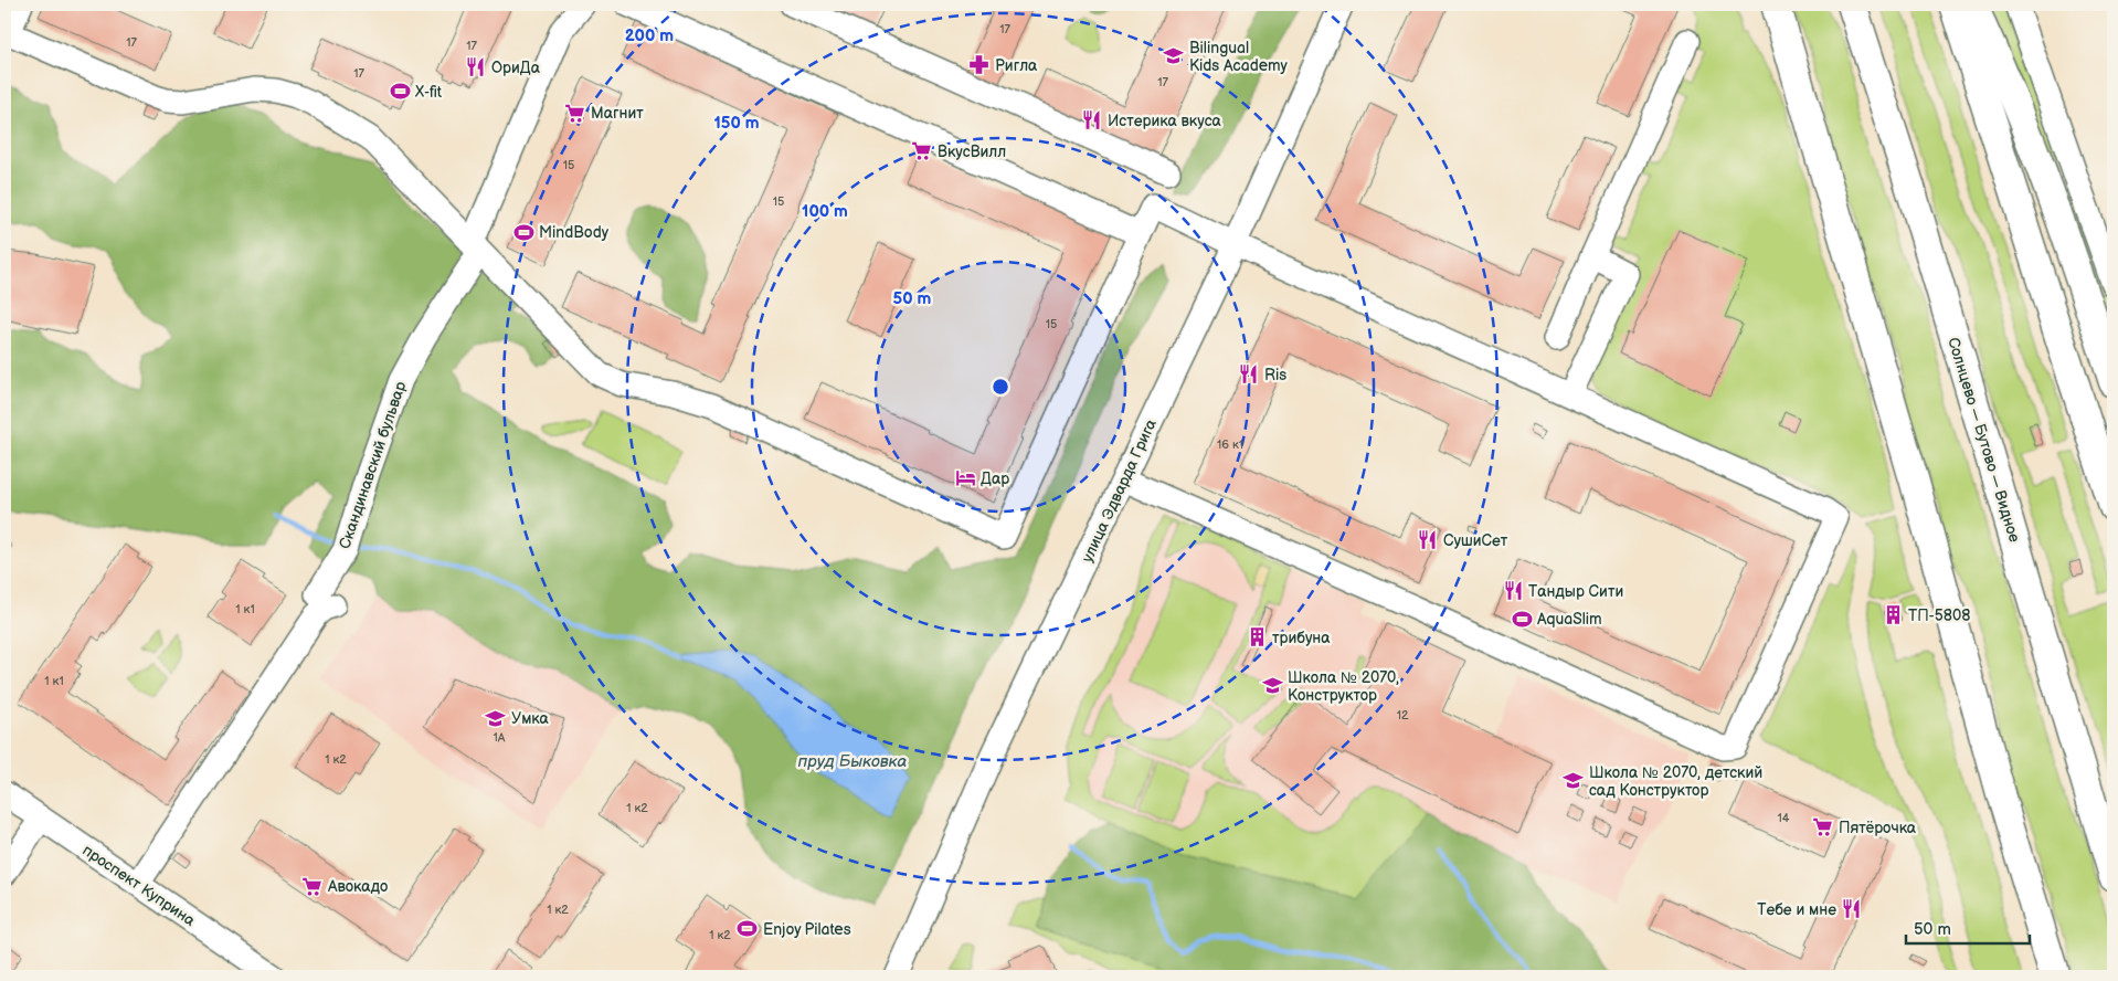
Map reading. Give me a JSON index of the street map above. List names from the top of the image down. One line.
{"streets":{"main road":["Солнцево — Бутово — Видное"],"street":["Скандинавский бульвар","улица Эдварда Грига","проспект Куприна"]},"crossings":[["Скандинавский бульвар","проспект Куприна"]],"water":["пруд Быковка"],"places":{"school or university":["Bilingual Kids Academy","Школа № 2070, Конструктор","Умка","Школа № 2070, детский сад Конструктор"],"pharmacy":["Ригла"],"restaurant":["ОриДа","Истерика вкуса","Ris","СушиСет","Тандыр Сити","Тебе и мне"],"sports":["X-fit","MindBody","AquaSlim","Enjoy Pilates"],"supermarket":["Магнит","ВкусВилл","Пятёрочка","Авокадо"],"hotel":["Дар"],"building":["ТП-5808","трибуна"]},"house_numbers":["17","17","17","17","17","15","15","15","16 к1","1 к1","1 к1","12","1А","1 к2","1 к2","14","1 к2","1 к2"],"scale_bar":"50 m","rings":["200 m","150 m","100 m","50 m"]}
